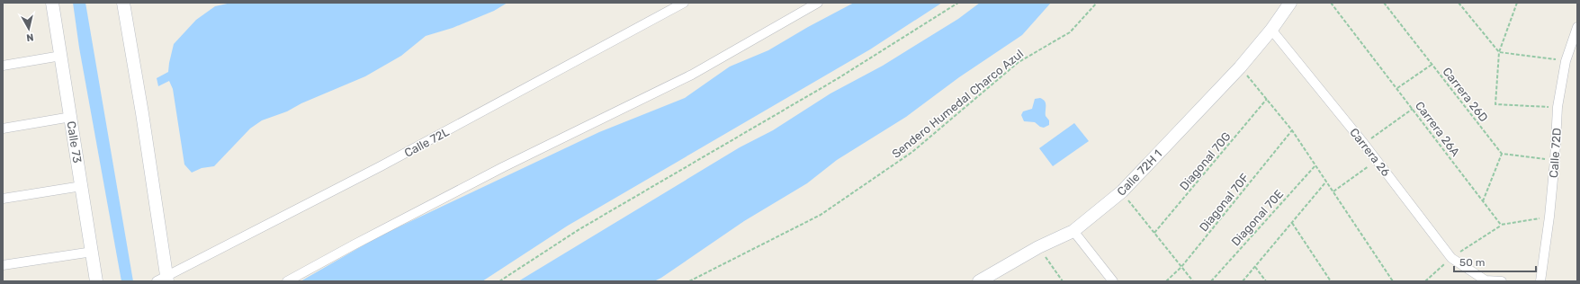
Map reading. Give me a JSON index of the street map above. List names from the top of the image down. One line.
{"streets":{"main road":["Calle 73","Calle 72H 1"],"street":["Calle 72L","Carrera 26","Calle 72D"],"path":["Carrera 26D","Sendero Humedal Charco Azul","Carrera 26A","Diagonal 70G","Diagonal 70F","Diagonal 70E"]},"crossings":[["Carrera 26D","Calle 72D"],["Carrera 26A","Calle 72D"],["Carrera 26","Calle 72H 1"]],"scale_bar":"50 m","north":"bottom"}
